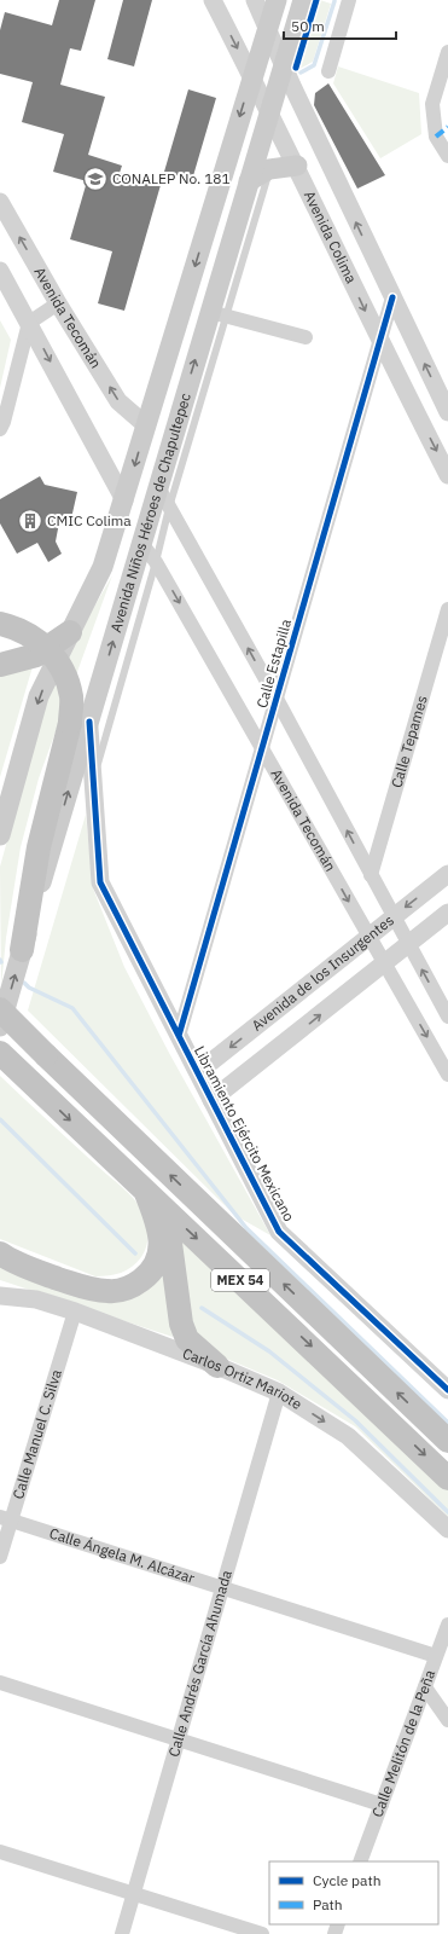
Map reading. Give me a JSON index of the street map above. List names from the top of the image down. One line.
{"streets":{"highway":["MEX 54"],"main road":["Avenida Niños Héroes de Chapultepec"],"street":["Avenida Colima","Avenida Tecomán","Calle Estapilla","Calle Tepames","Avenida de los Insurgentes","Libramiento Ejército Mexicano","Carlos Ortiz Mariote","Calle Manuel C. Silva","Calle Ángela M. Alcázar","Calle Andrés García Ahumada","Calle Melitón de la Peña"]},"crossings":[["Avenida Colima","Avenida Niños Héroes de Chapultepec"],["Avenida Colima","Calle Estapilla"],["Avenida Tecomán","Avenida Niños Héroes de Chapultepec"],["Avenida Tecomán","Calle Estapilla"],["Avenida Tecomán","Avenida de los Insurgentes"],["Avenida Niños Héroes de Chapultepec","Libramiento Ejército Mexicano"],["Calle Estapilla","Libramiento Ejército Mexicano"],["Avenida de los Insurgentes","Libramiento Ejército Mexicano"],["Carlos Ortiz Mariote","Calle Manuel C. Silva"],["Carlos Ortiz Mariote","Calle Andrés García Ahumada"],["Calle Manuel C. Silva","Calle Ángela M. Alcázar"],["Calle Ángela M. Alcázar","Calle Andrés García Ahumada"],["Calle Ángela M. Alcázar","Calle Melitón de la Peña"]],"one_way":["Carlos Ortiz Mariote"],"places":{"school or university":["CONALEP No. 181"],"building":["CMIC Colima"]},"legend":["Cycle path","Path"],"scale_bar":"50 m"}
